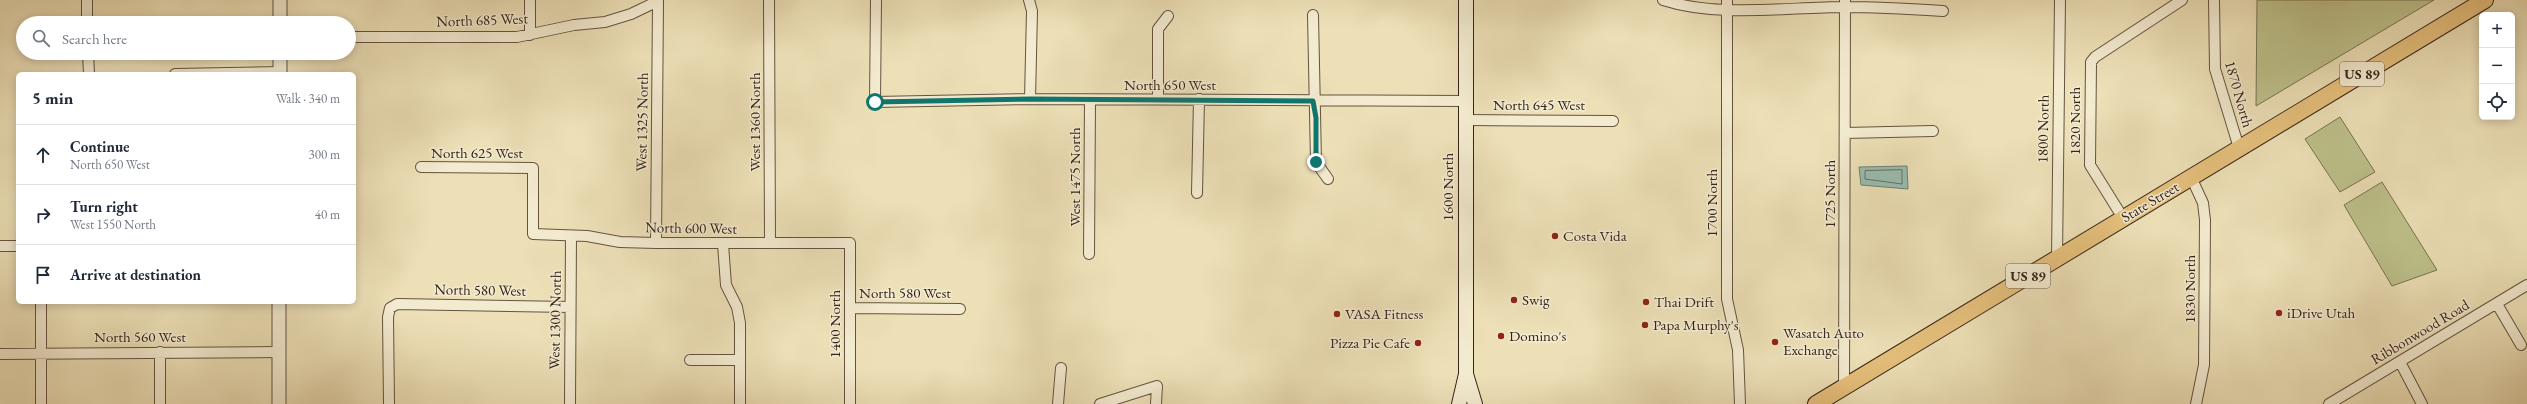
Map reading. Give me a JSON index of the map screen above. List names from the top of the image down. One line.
{"streets":{"main road":["US 89","1600 North","State Street"],"street":["North 685 West","North 650 West","1870 North","North 645 West","1820 North","West 1325 North","West 1360 North","1800 North","North 625 West","West 1475 North","1725 North","1700 North","North 600 West","1830 North","North 580 West","West 1300 North","1400 North","Ribbonwood Road","North 560 West"]},"crossings":[["North 685 West","West 1325 North"],["North 650 West","West 1475 North"],["North 650 West","1600 North"],["1870 North","State Street"],["North 645 West","1600 North"],["1820 North","State Street"],["West 1325 North","North 600 West"],["West 1360 North","North 600 West"],["1800 North","State Street"],["North 625 West","North 600 West"],["1725 North","State Street"],["State Street","1830 North"],["North 600 West","West 1300 North"],["North 600 West","1400 North"],["North 580 West","West 1300 North"],["North 580 West","1400 North"]],"places":["Costa Vida","Swig","Thai Drift","iDrive Utah","VASA Fitness","Papa Murphy's","Domino's","Wasatch Auto Exchange","Pizza Pie Cafe"],"page":{"map_buttons":["+","−"],"search":"Search here","heading":["5 min","Walk · 340 m"],"list":[["Continue","North 650 West","300 m"],["Turn right","West 1550 North","40 m"],"Arrive at destination"]}}
